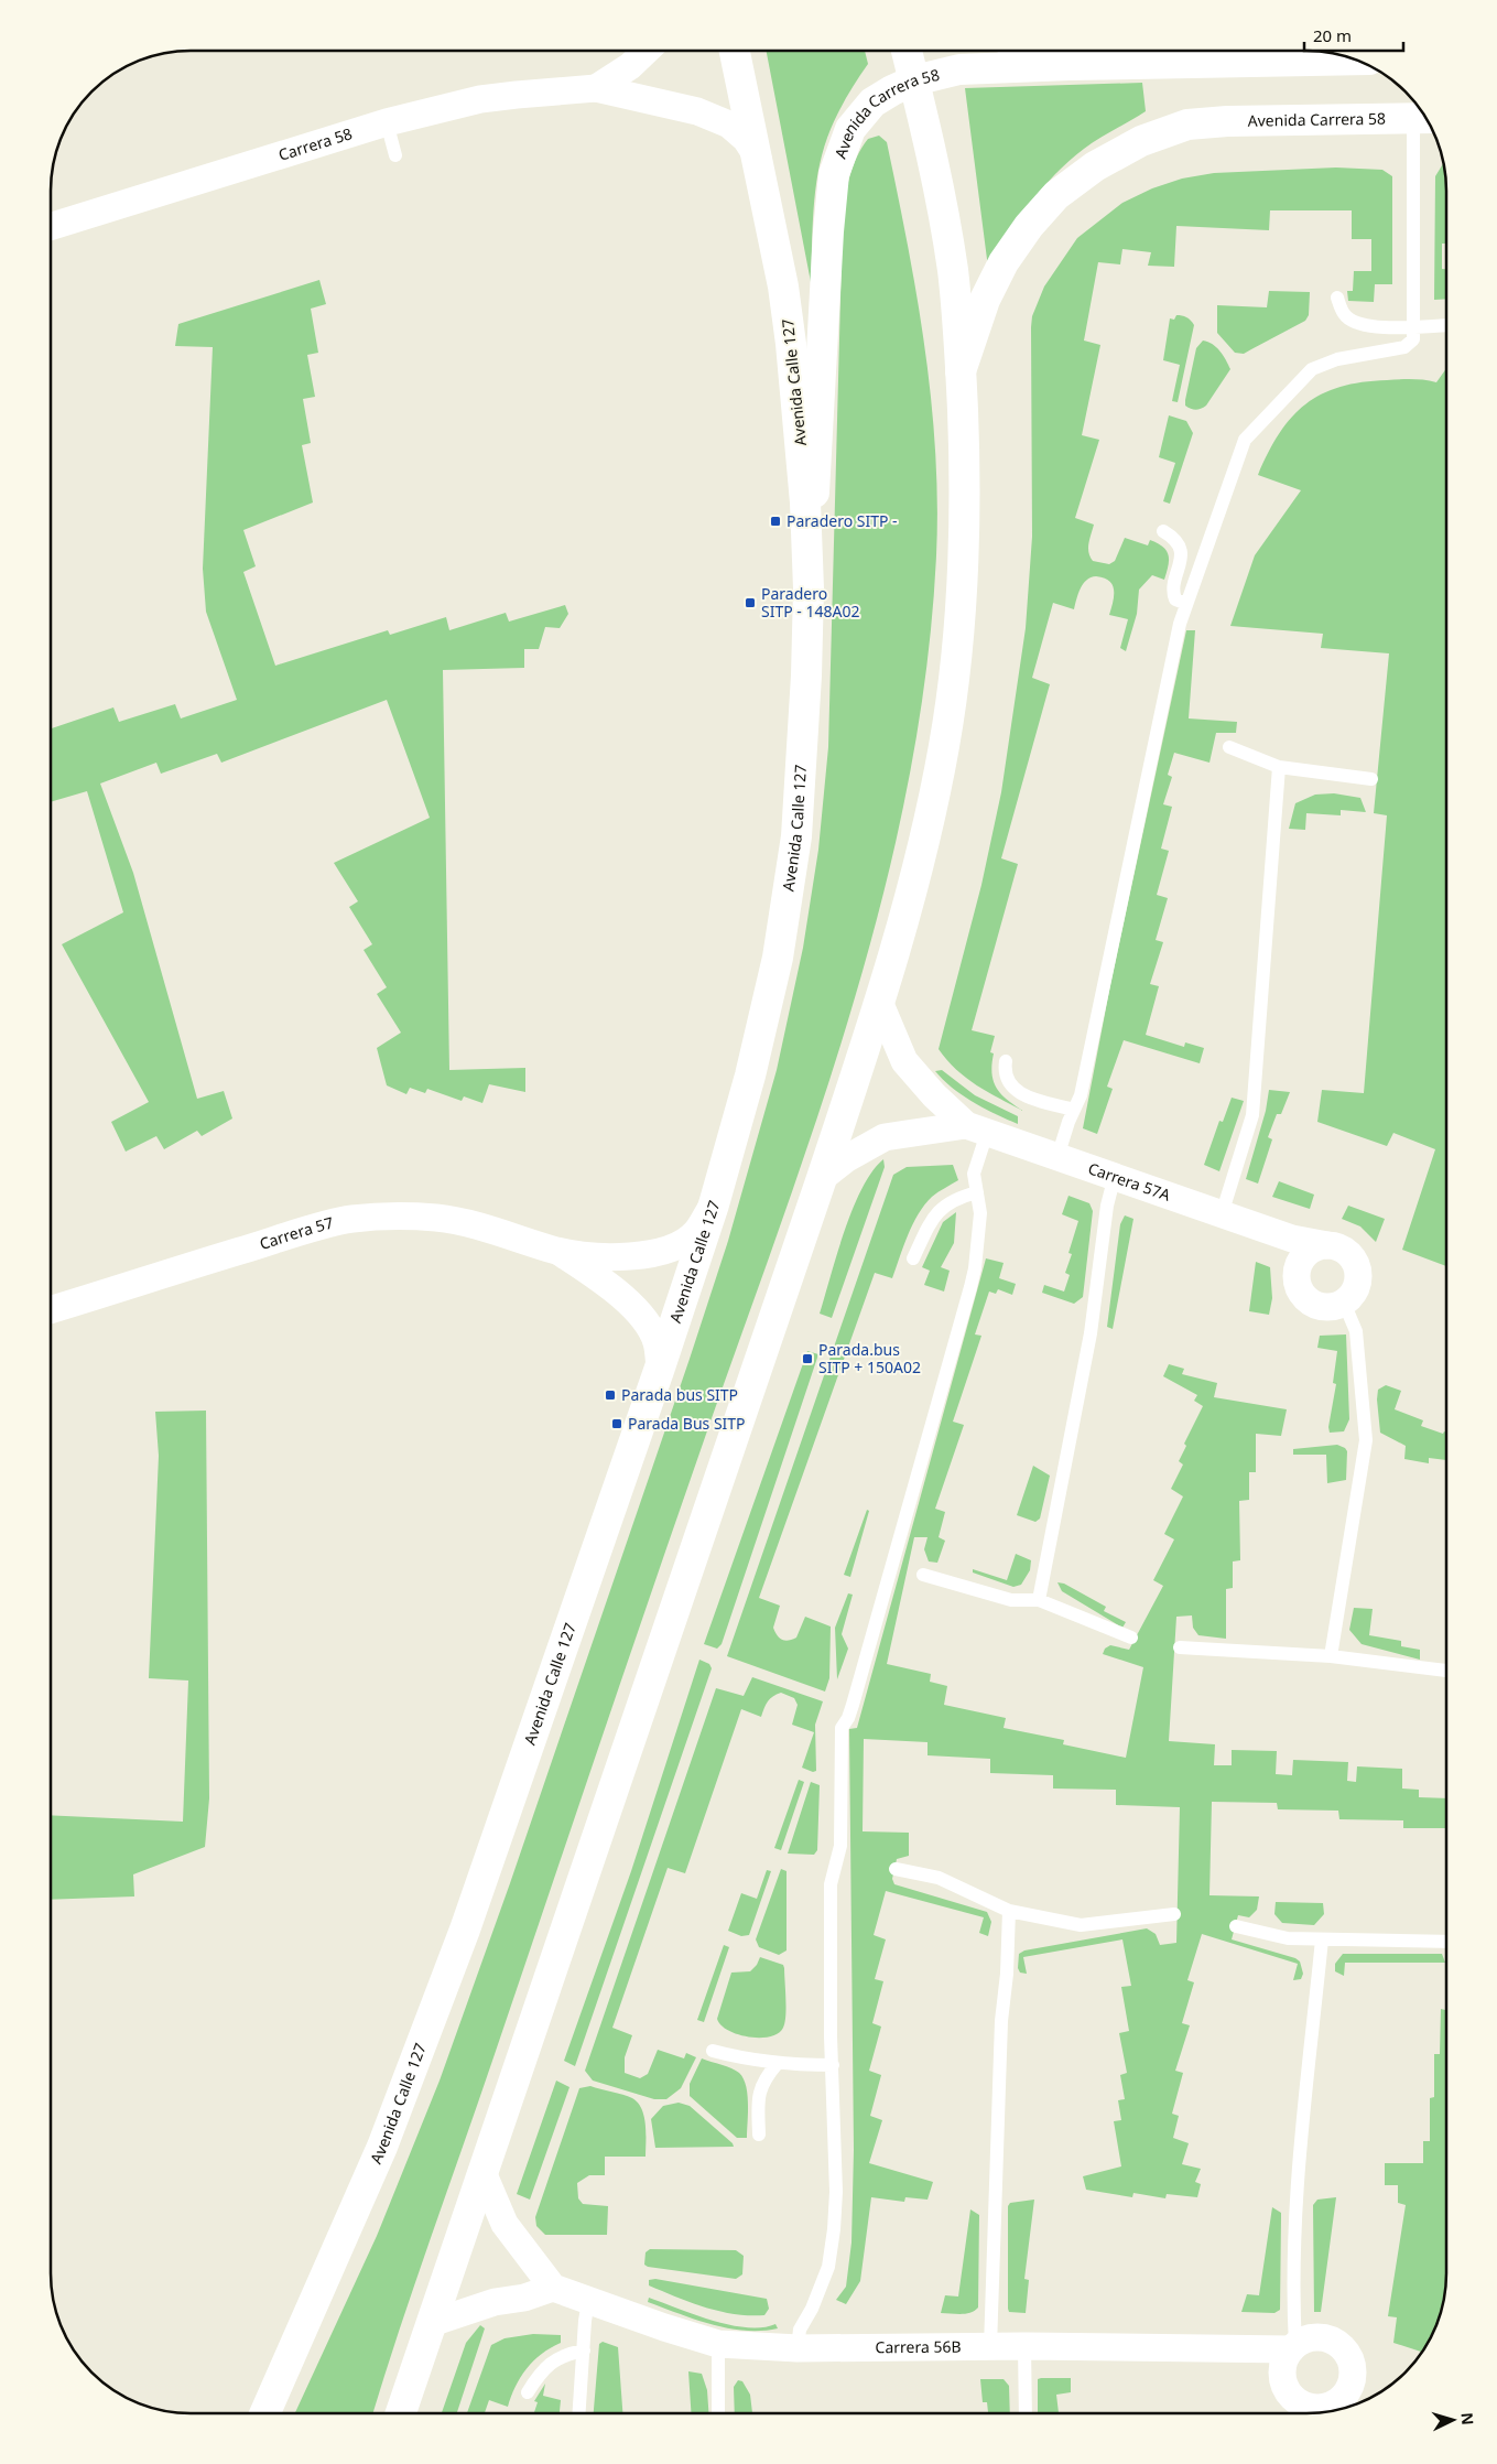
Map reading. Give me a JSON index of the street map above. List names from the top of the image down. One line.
{"streets":{"main road":["Avenida Carrera 58","Avenida Calle 127"],"street":["Carrera 58","Carrera 57A","Carrera 57","Carrera 56B"]},"crossings":[["Avenida Carrera 58","Avenida Calle 127"],["Carrera 58","Avenida Calle 127"],["Avenida Calle 127","Carrera 57"]],"places":{"transit":["Paradero SITP -","Paradero SITP - 148A02","Parada.bus SITP + 150A02","Parada bus SITP","Parada Bus SITP"]},"scale_bar":"20 m","north":"right"}
